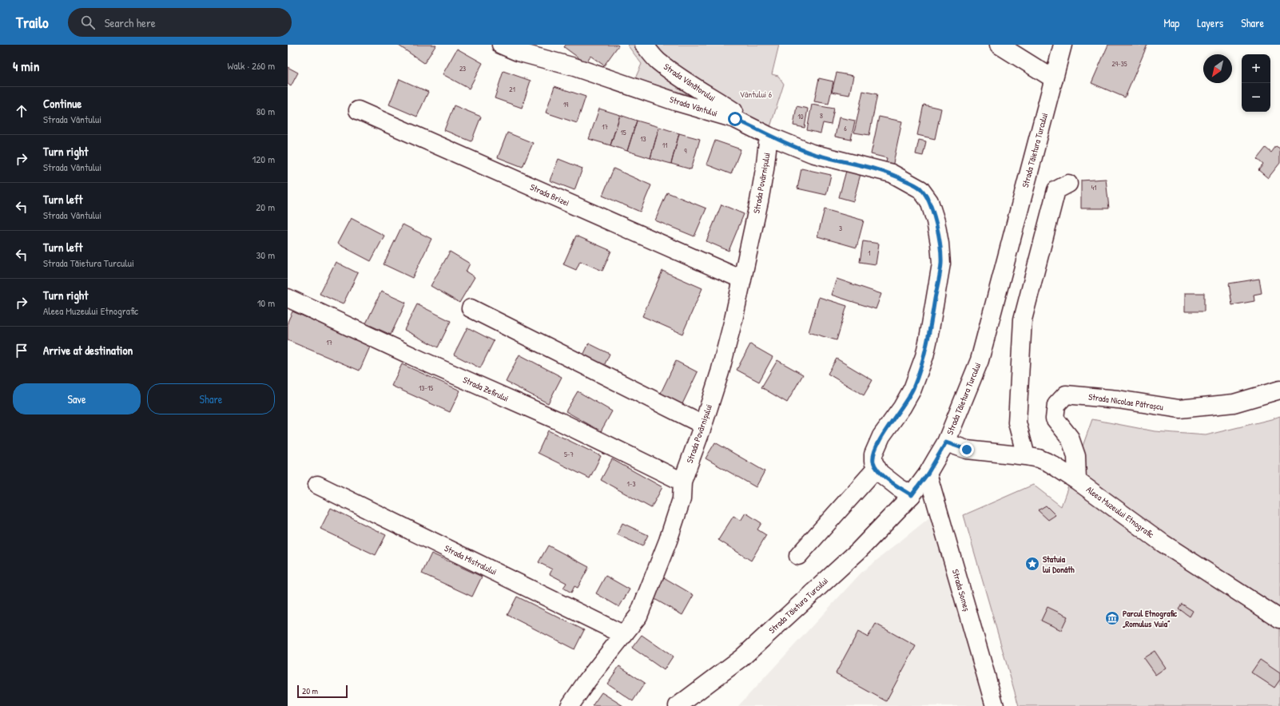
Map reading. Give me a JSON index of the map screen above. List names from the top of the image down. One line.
{"streets":{"street":["Strada Vânătorului","Strada Vântului","Strada Tăietura Turcului","Strada Povârnișului","Strada Brizei","Strada Zefirului","Strada Nicolae Pătrașcu","Aleea Muzeului Etnografic","Strada Mistralului","Strada Someș"]},"crossings":[["Strada Vânătorului","Strada Vântului"],["Strada Vânătorului","Strada Povârnișului"],["Strada Vântului","Strada Povârnișului"],["Strada Tăietura Turcului","Aleea Muzeului Etnografic"],["Strada Tăietura Turcului","Strada Someș"],["Strada Povârnișului","Strada Brizei"],["Strada Povârnișului","Strada Zefirului"],["Strada Povârnișului","Strada Mistralului"],["Strada Nicolae Pătrașcu","Aleea Muzeului Etnografic"]],"parks":["Vântului 6"],"places":{"place":["Statuia lui Donáth"],"museum":["Parcul Etnografic „Romulus Vuia”"]},"house_numbers":["29-35","23","21","19","8","10","17","6","15","13","11","9","41","3","1","17","13-15","5-7","1-3"],"scale_bar":"20 m","north":"bottom left","page":{"header":"Trailo","search":"Search here","nav":["Map","Layers","Share"],"heading":["4 min","Walk · 260 m"],"map_buttons":["+","−"],"list":[["Continue","Strada Vântului","80 m"],["Turn right","Strada Vântului","120 m"],["Turn left","Strada Vântului","20 m"],["Turn left","Strada Tăietura Turcului","30 m"],["Turn right","Aleea Muzeului Etnografic","10 m"],"Arrive at destination"],"buttons":["Save","Share"],"scale":"20 m"}}
